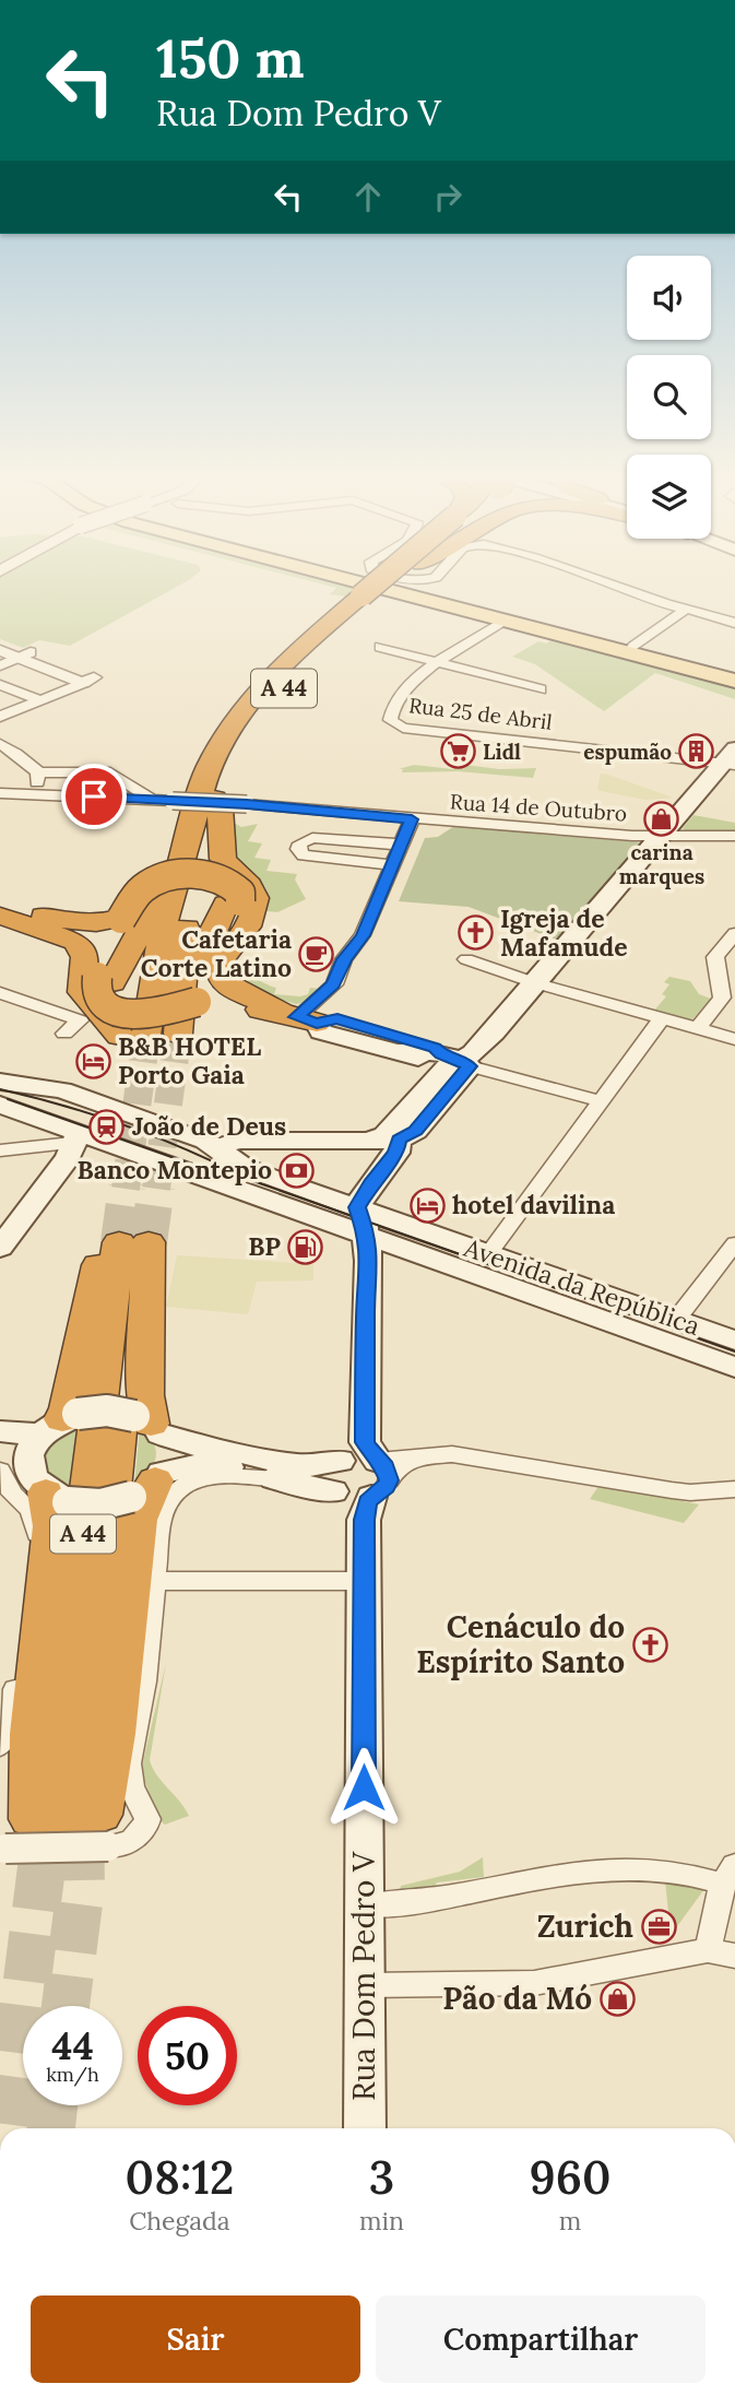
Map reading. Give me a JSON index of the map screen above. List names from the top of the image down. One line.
{"streets":{"highway":["A 44"],"main road":["Avenida da República","Rua Dom Pedro V"],"street":["Rua 25 de Abril","Rua 14 de Outubro"]},"places":{"supermarket":["Lidl"],"building":["espumão"],"shop":["carina marques","Pão da Mó"],"church":["Igreja de Mafamude","Cenáculo do Espírito Santo"],"cafe":["Cafetaria Corte Latino"],"hotel":["B&B HOTEL Porto Gaia","hotel davilina"],"station":["João de Deus"],"bank":["Banco Montepio"],"fuel station":["BP"],"office":["Zurich"]},"page":{"turn":["150 m","Rua Dom Pedro V"],"speed":"44 km/h","limit":"50","eta":["08:12","Chegada","3","min","960","m"],"buttons":["Sair","Compartilhar"]}}
